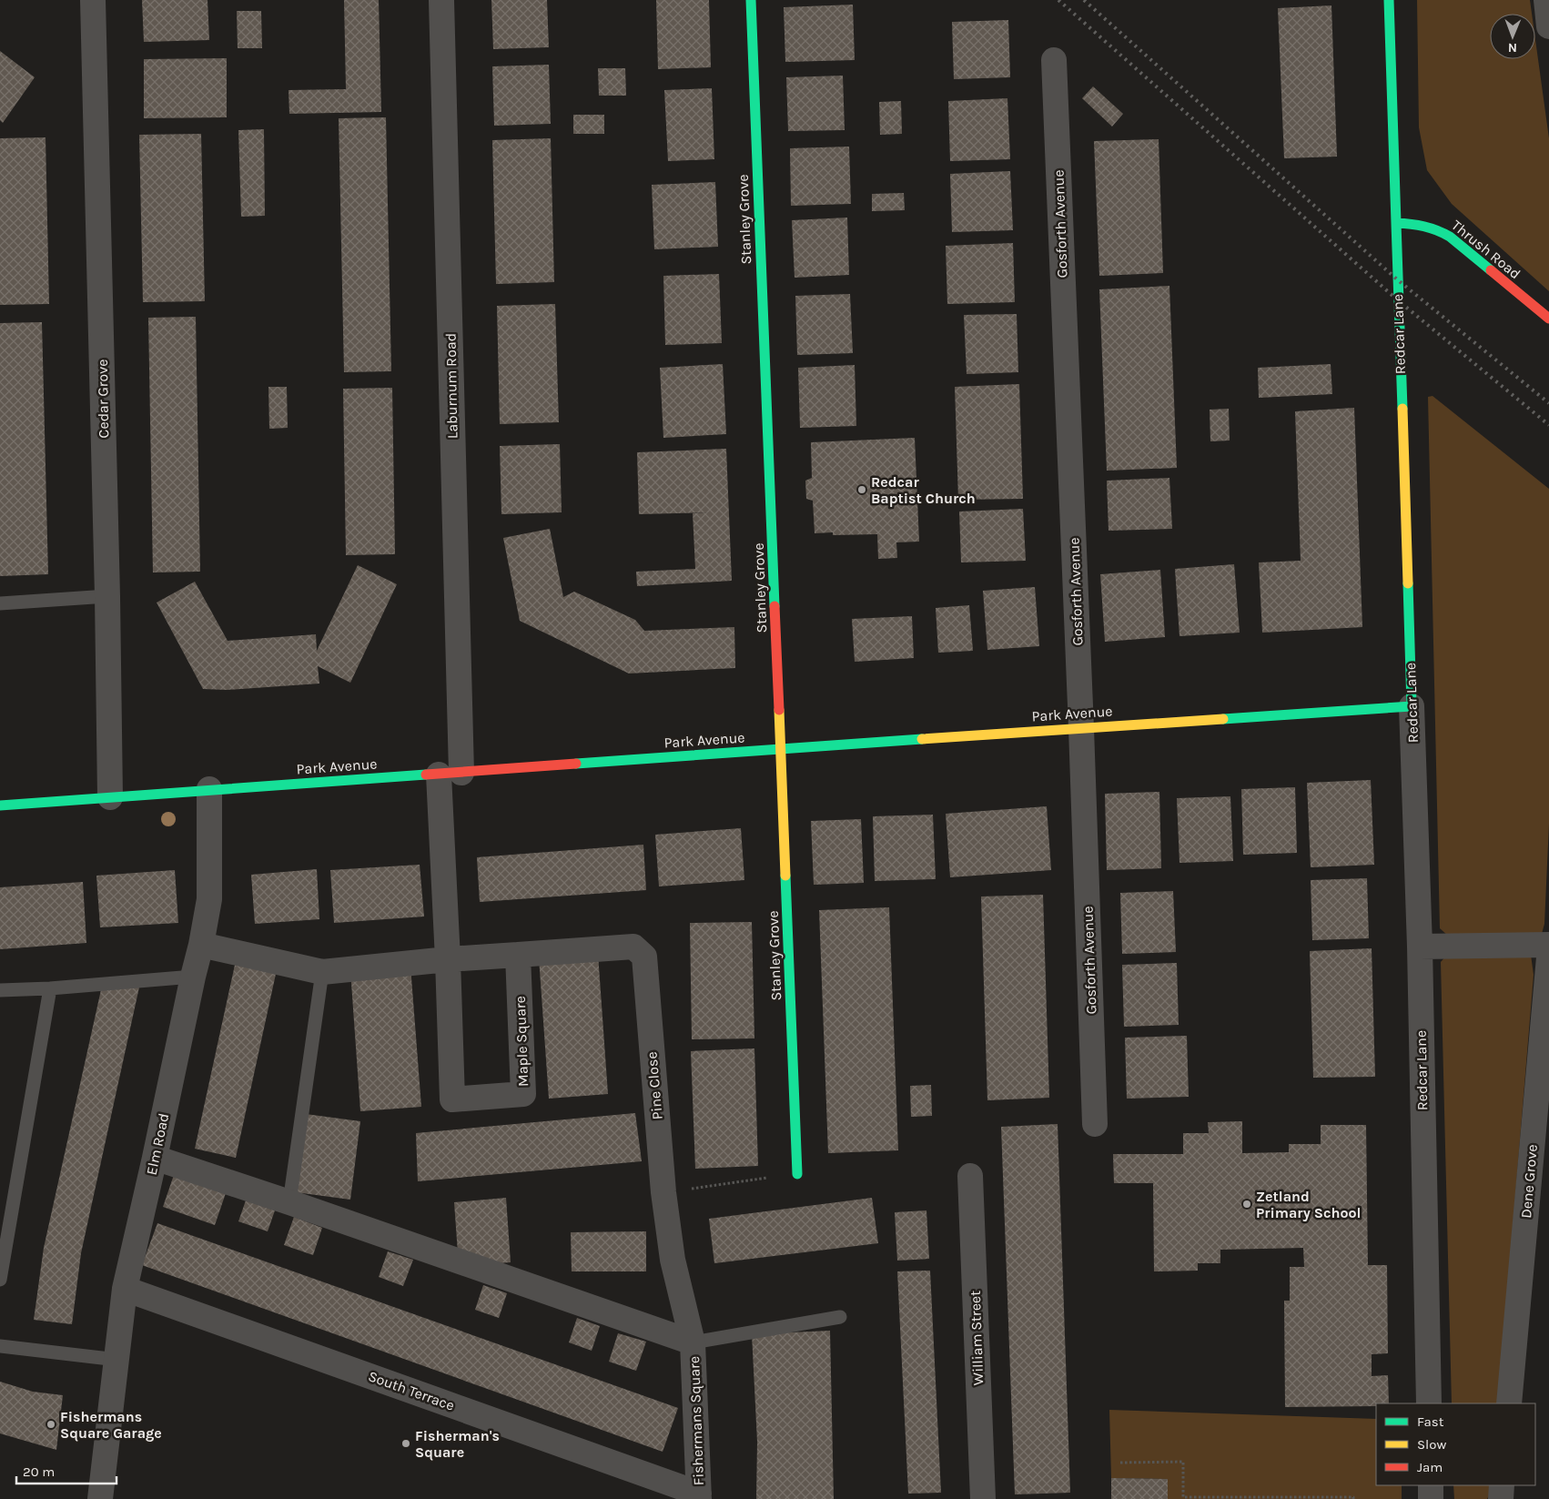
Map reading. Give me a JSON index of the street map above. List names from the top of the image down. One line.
{"streets":{"main road":["Stanley Grove","Thrush Road","Redcar Lane","Park Avenue"],"street":["Gosforth Avenue","Laburnum Road","Cedar Grove","Maple Square","Pine Close","Elm Road","Dene Grove","William Street","South Terrace","Fishermans Square"]},"crossings":[["Stanley Grove","Park Avenue"],["Gosforth Avenue","Park Avenue"],["Thrush Road","Redcar Lane"],["Redcar Lane","Park Avenue"],["Laburnum Road","Park Avenue"],["Laburnum Road","Maple Square"],["Cedar Grove","Park Avenue"],["Park Avenue","Maple Square"],["Park Avenue","Elm Road"],["Maple Square","Pine Close"],["Pine Close","Fishermans Square"],["Elm Road","South Terrace"],["South Terrace","Fishermans Square"]],"places":["Redcar Baptist Church","Zetland Primary School","Fishermans Square Garage","Fisherman's Square"],"legend":["Fast","Slow","Jam"],"scale_bar":"20 m","north":"bottom"}
